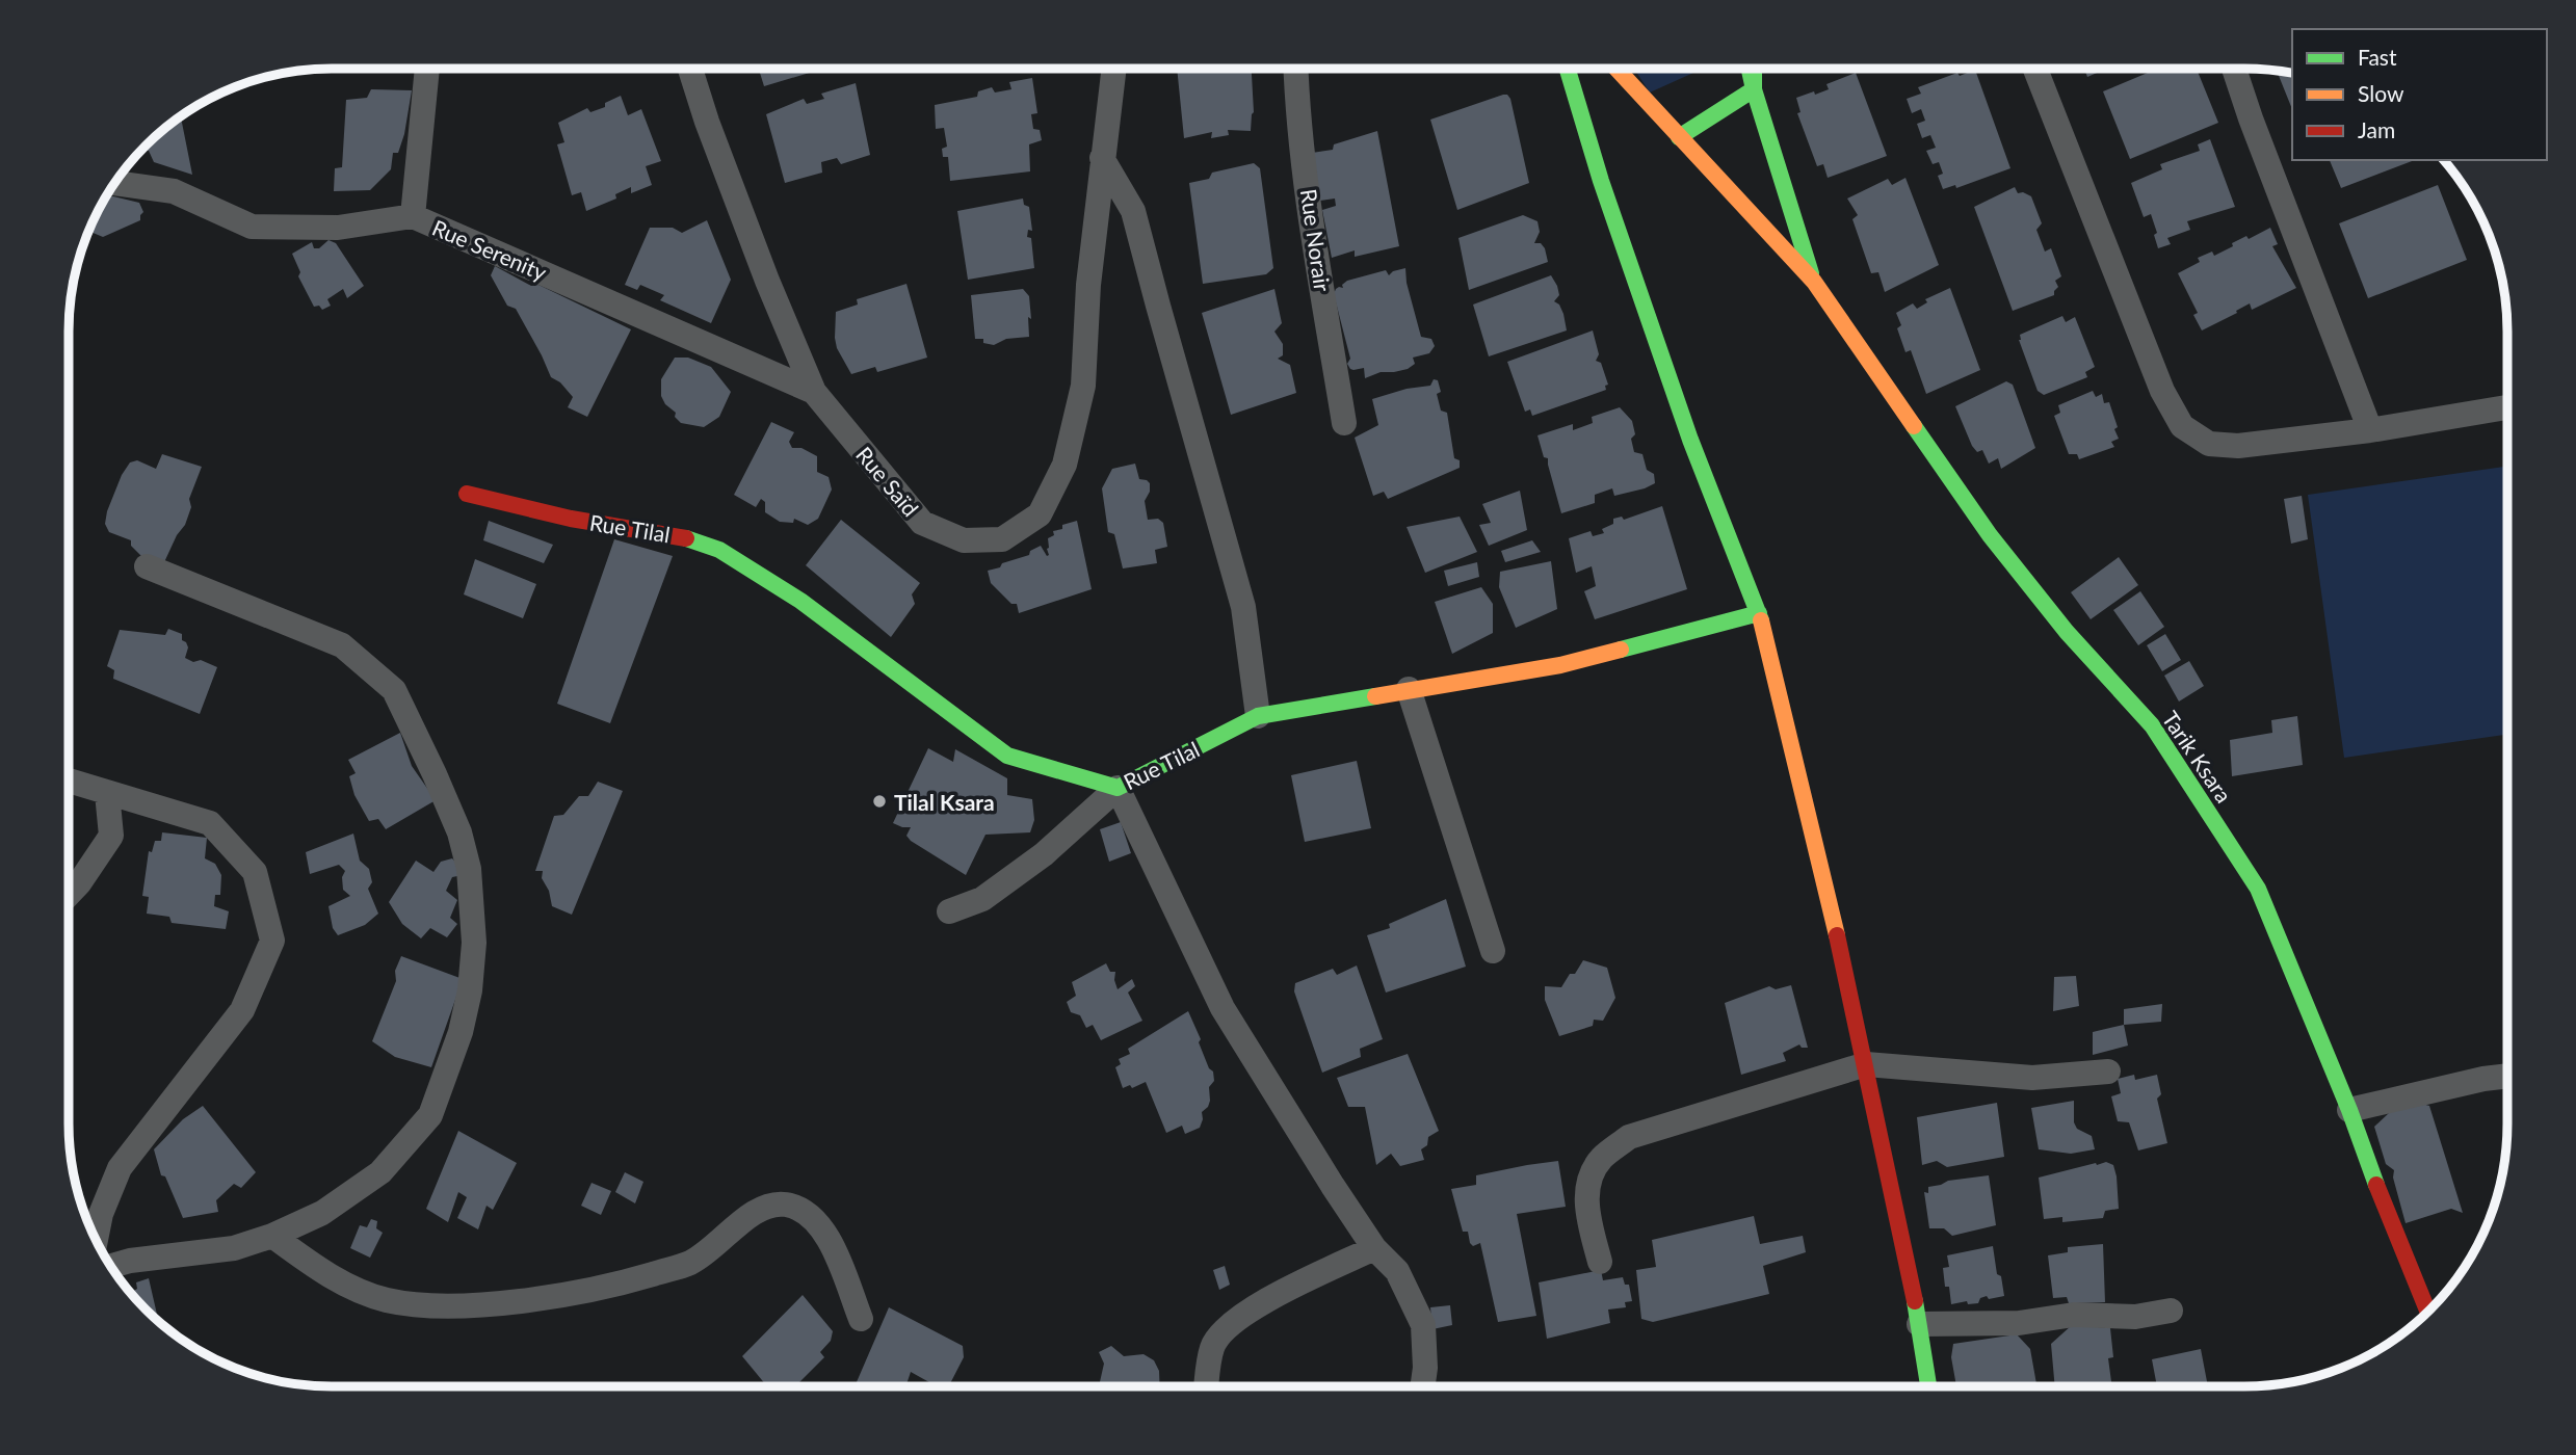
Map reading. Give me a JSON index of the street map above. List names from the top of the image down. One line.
{"streets":{"street":["Rue Norair","Rue Serenity","Rue Saïd","Rue Tilal","Tarik Ksara"]},"crossings":[["Rue Serenity","Rue Saïd"]],"places":["Tilal Ksara"],"legend":["Fast","Slow","Jam"]}
